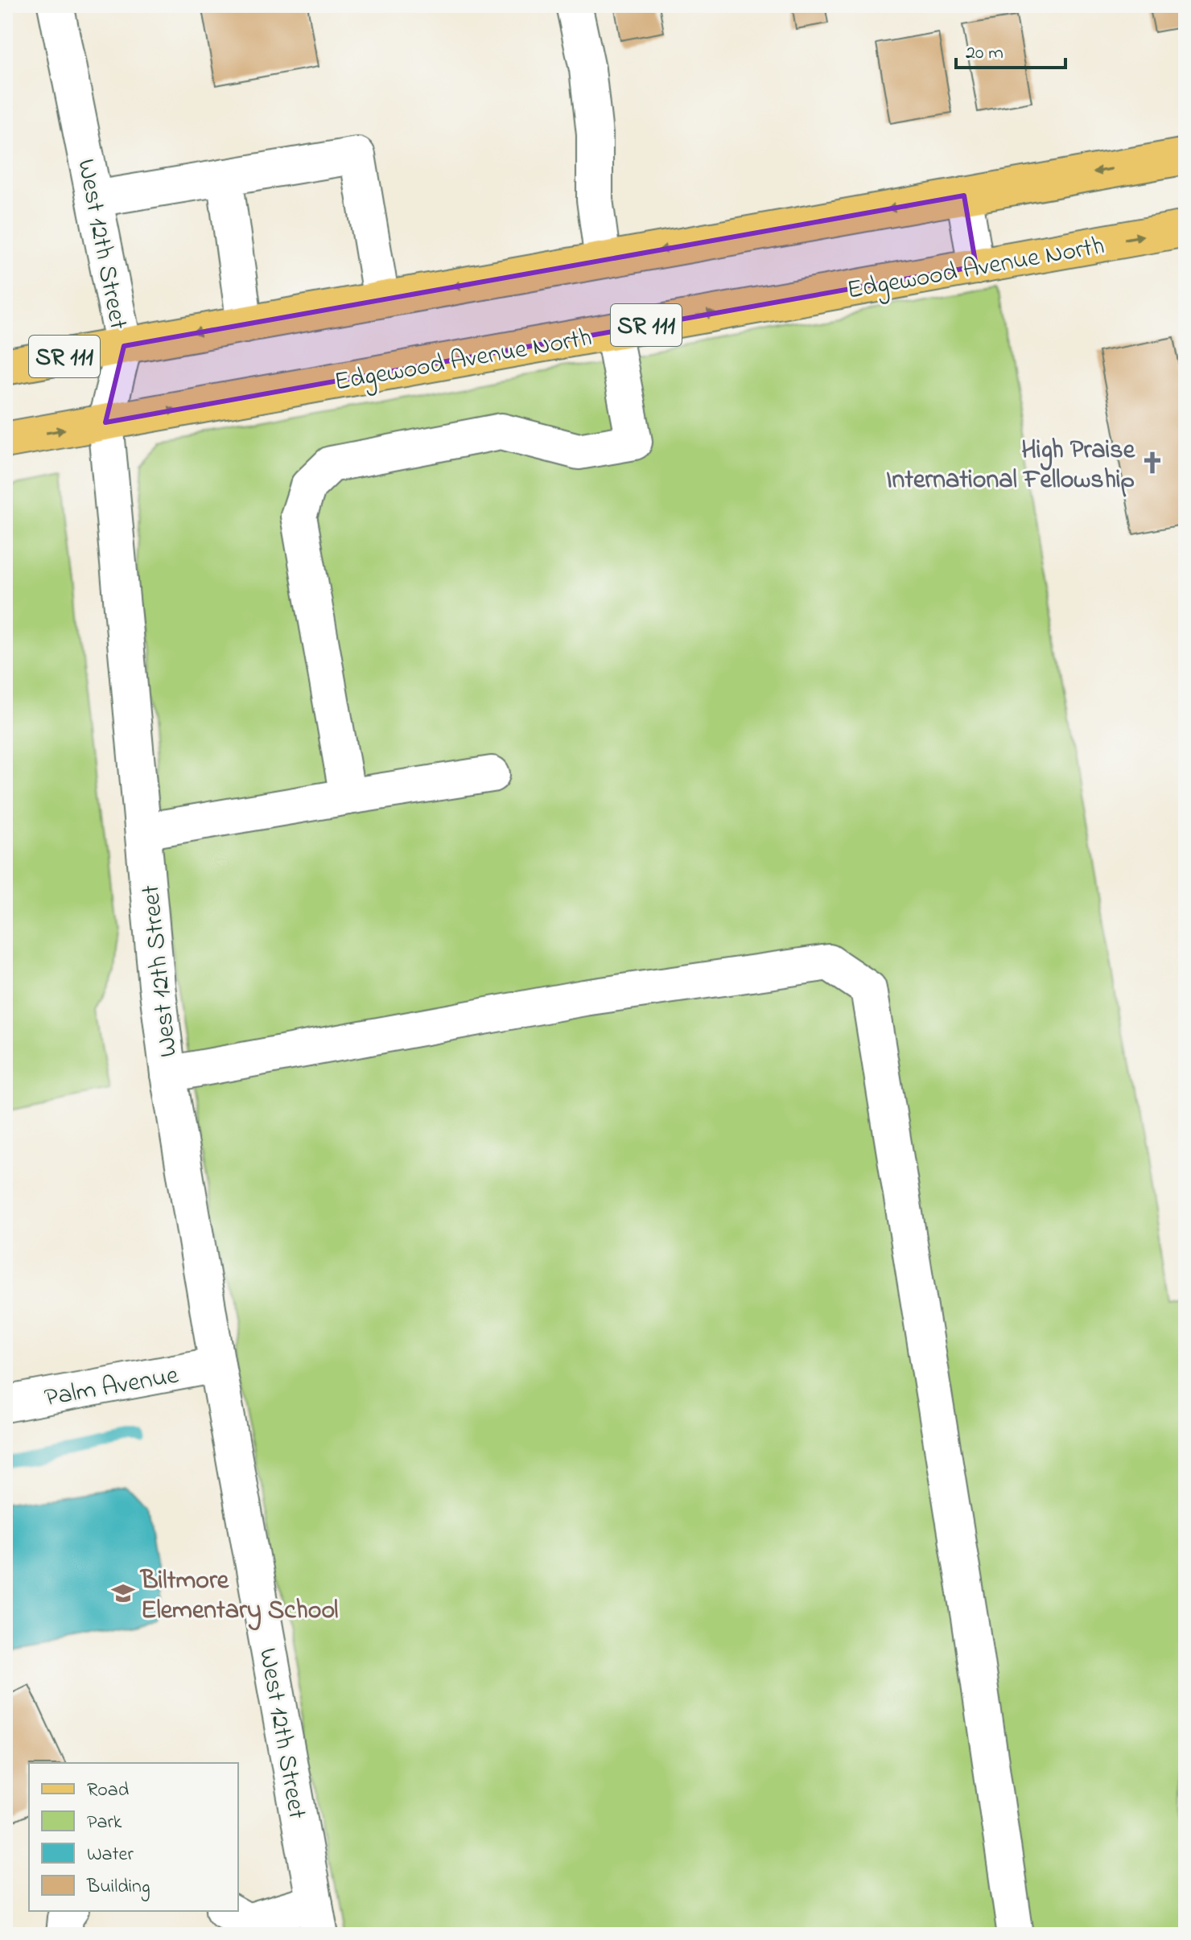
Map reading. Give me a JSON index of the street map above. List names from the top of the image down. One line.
{"streets":{"main road":["Edgewood Avenue North","SR 111"],"street":["West 12th Street","Palm Avenue"]},"crossings":[["West 12th Street","Edgewood Avenue North"],["West 12th Street","SR 111"],["West 12th Street","Palm Avenue"]],"places":{"church":["High Praise International Fellowship"],"school or university":["Biltmore Elementary School"]},"legend":["Road","Park","Water","Building"],"scale_bar":"20 m"}
